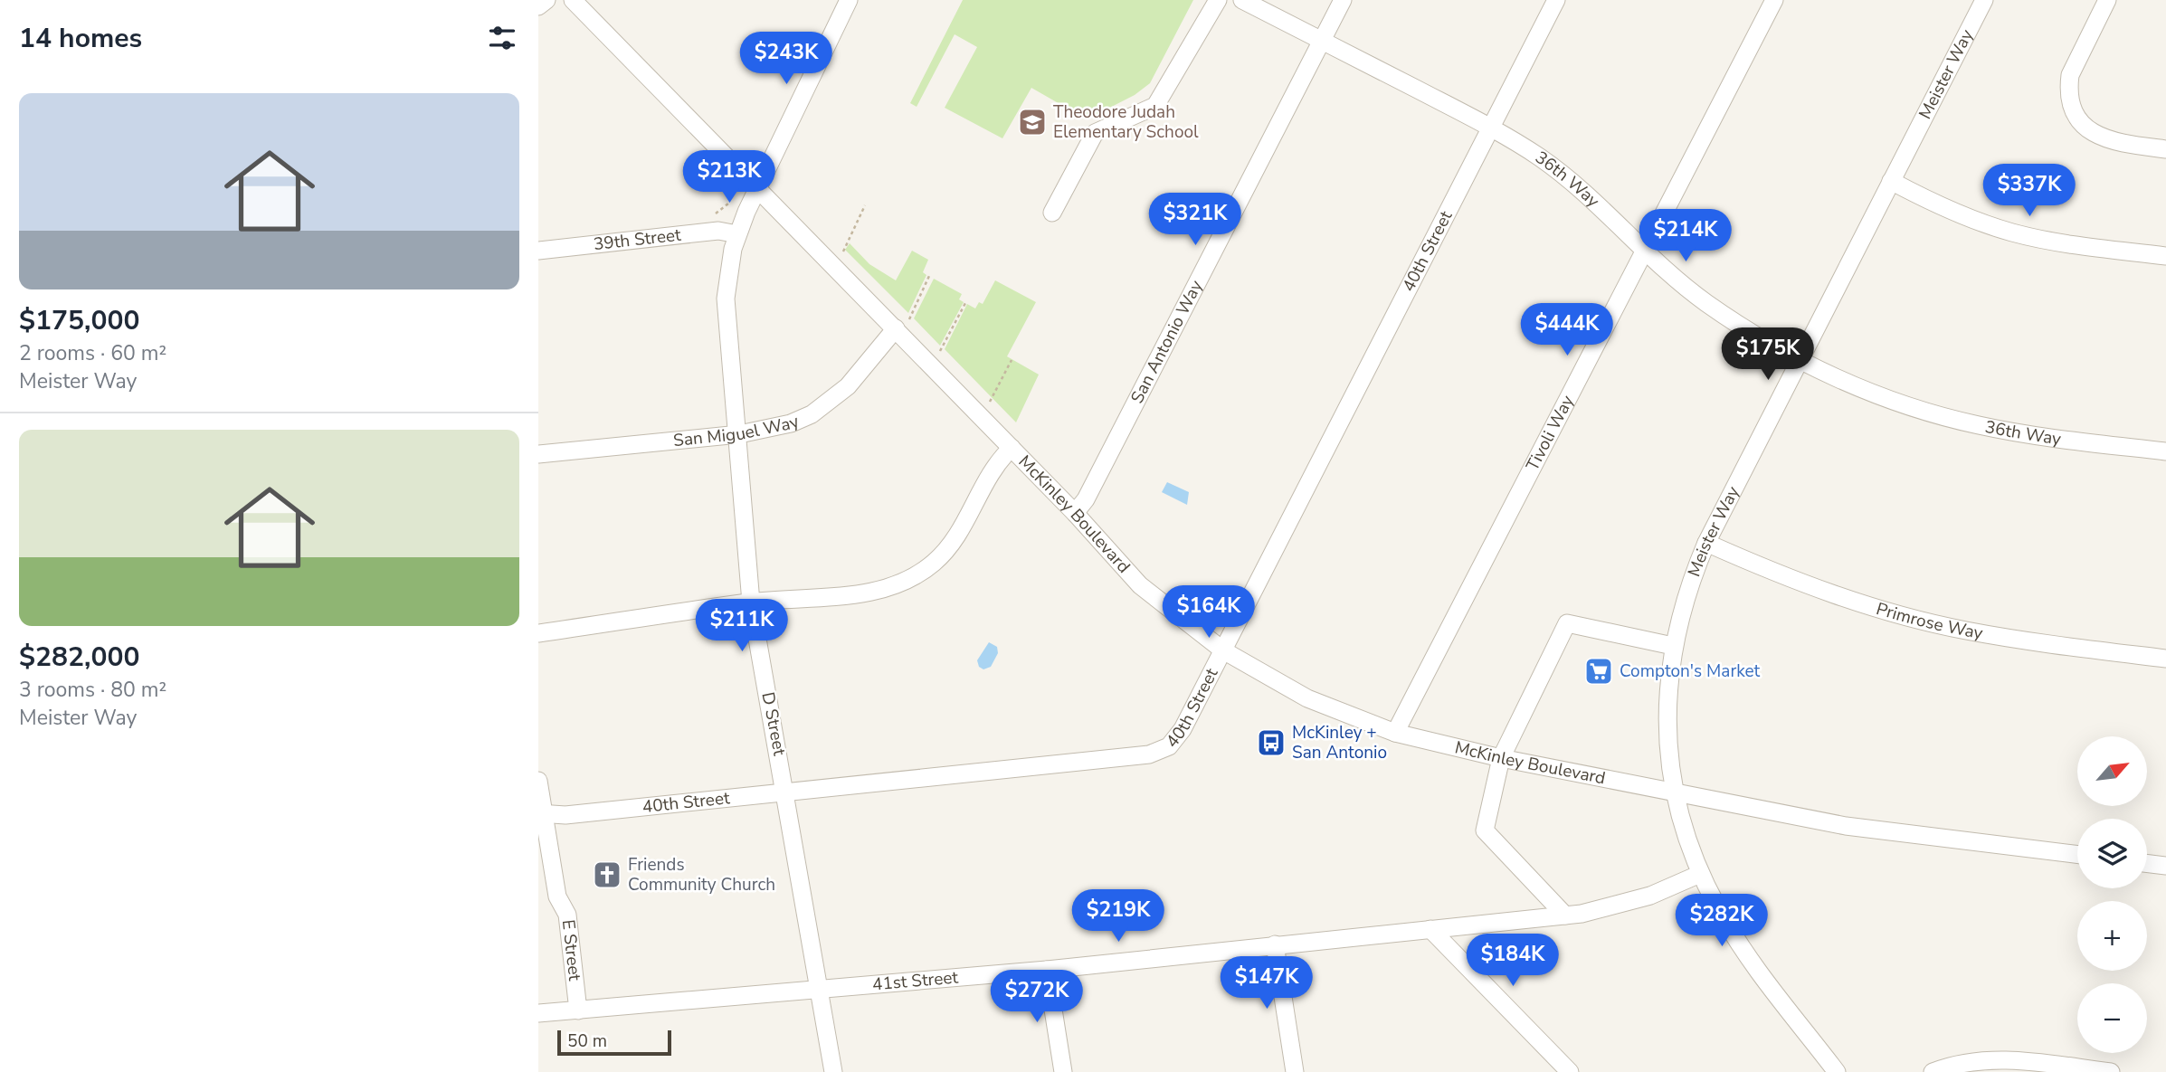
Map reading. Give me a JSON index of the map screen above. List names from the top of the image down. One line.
{"streets":{"street":["Meister Way","36th Way","39th Street","40th Street","San Antonio Way","San Miguel Way","Tivoli Way","McKinley Boulevard","Primrose Way","D Street","E Street","41st Street"]},"crossings":[["Meister Way","36th Way"],["Meister Way","McKinley Boulevard"],["Meister Way","Primrose Way"],["Meister Way","41st Street"],["36th Way","40th Street"],["36th Way","San Antonio Way"],["36th Way","Tivoli Way"],["39th Street","D Street"],["40th Street","McKinley Boulevard"],["40th Street","D Street"],["40th Street","E Street"],["San Antonio Way","McKinley Boulevard"],["San Miguel Way","McKinley Boulevard"],["San Miguel Way","D Street"],["Tivoli Way","McKinley Boulevard"],["McKinley Boulevard","D Street"],["D Street","41st Street"],["E Street","41st Street"]],"places":{"school or university":["Theodore Judah Elementary School"],"supermarket":["Compton's Market"],"bus stop":["McKinley + San Antonio"],"church":["Friends Community Church"]},"scale_bar":"50 m","north":"top right","page":{"heading":"14 homes","price":["$243K","$213K","$337K","$321K","$214K","$444K","$175K","$164K","$211K","$219K","$282K","$184K","$147K","$272K"],"list":[{"name":"$175,000","note":"2 rooms · 60 m² · Meister Way"},{"name":"$282,000","note":"3 rooms · 80 m² · Meister Way"}],"map_buttons":["+","−"],"scale":"50 m"}}
